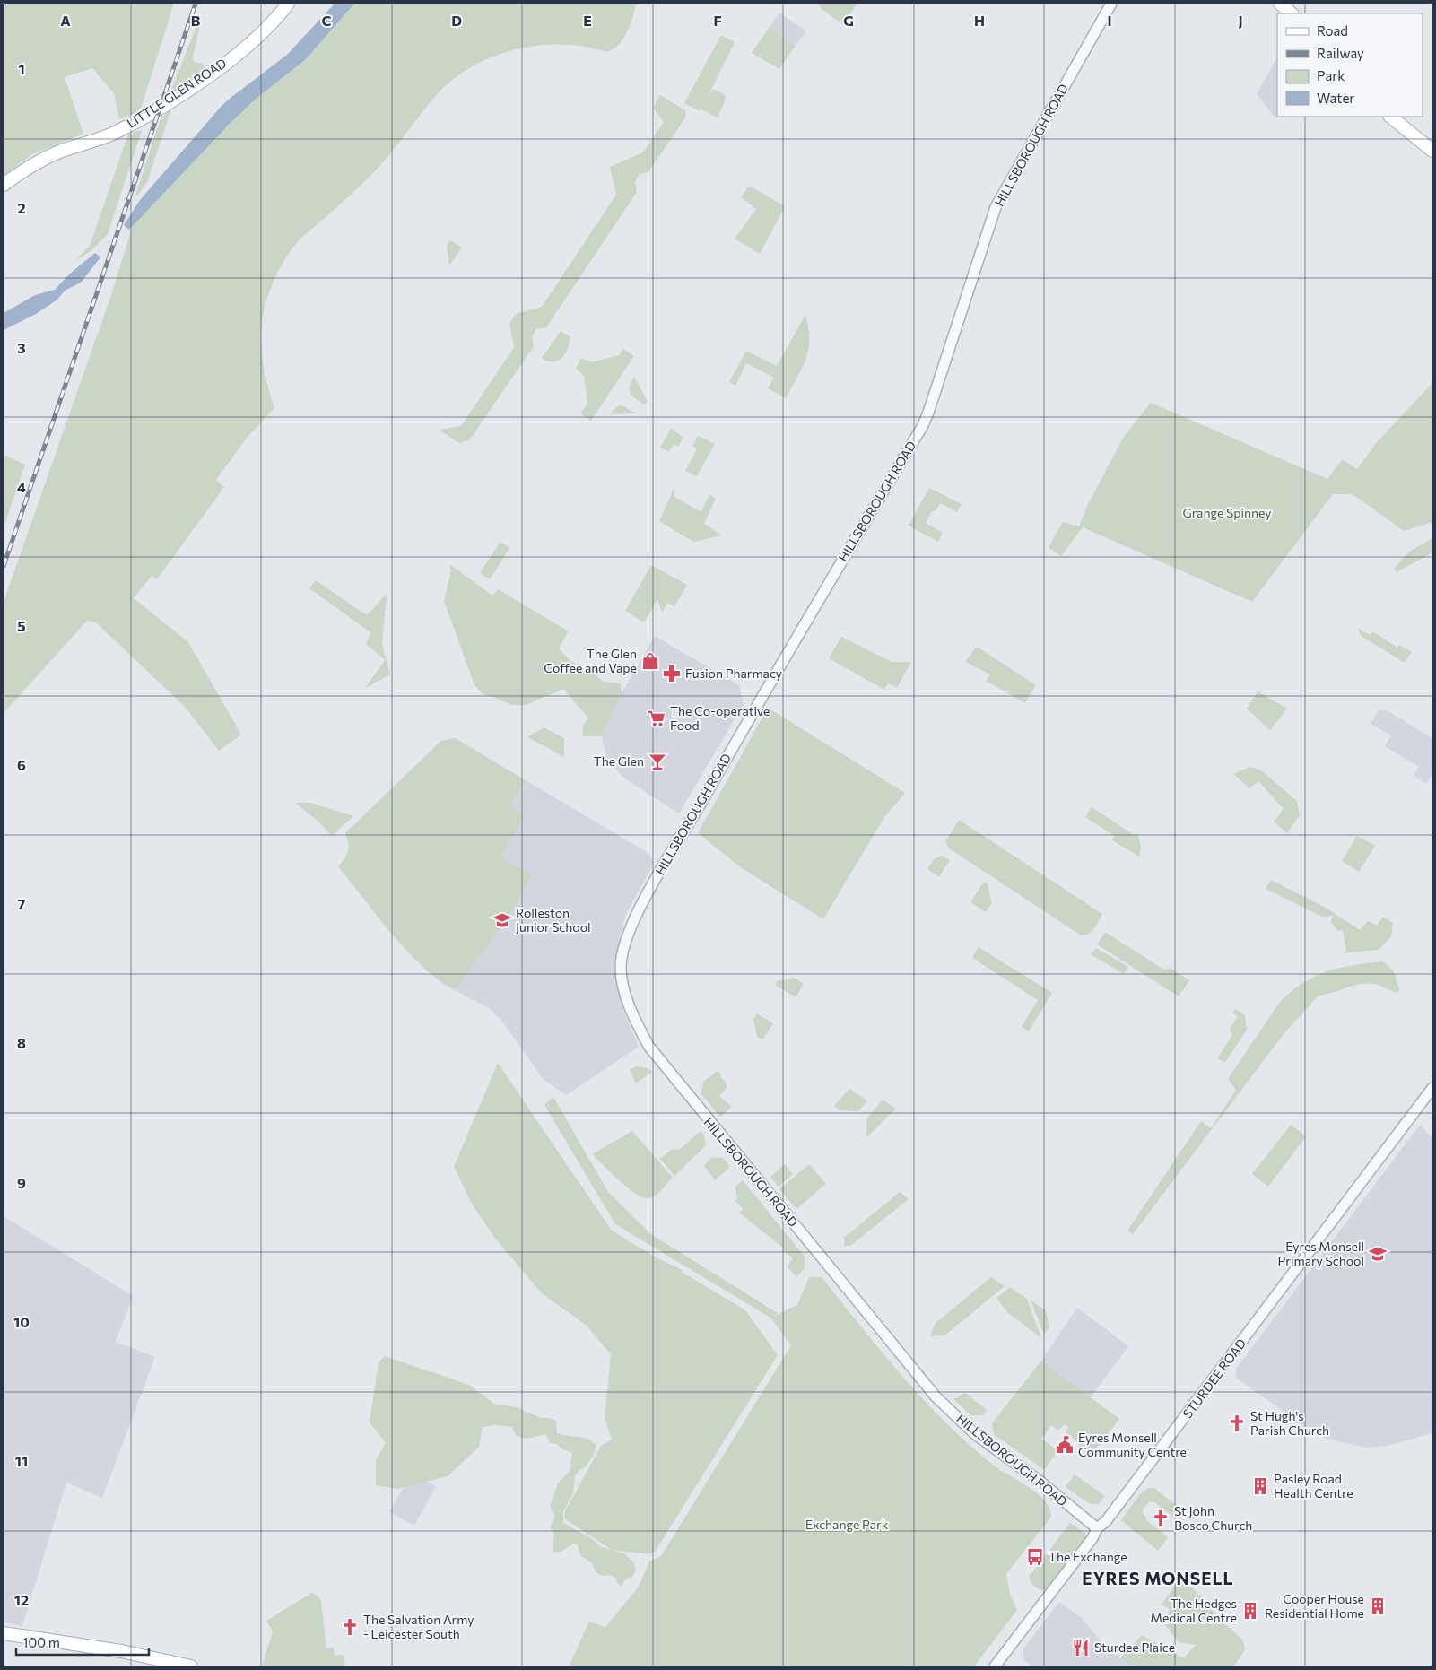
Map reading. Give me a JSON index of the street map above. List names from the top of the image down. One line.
{"streets":{"main road":["LITTLE GLEN ROAD"],"street":["HILLSBOROUGH ROAD","STURDEE ROAD"]},"crossings":[["HILLSBOROUGH ROAD","STURDEE ROAD"]],"districts":["EYRES MONSELL"],"parks":["Grange Spinney","Exchange Park"],"places":{"shop":["The Glen Coffee and Vape"],"pharmacy":["Fusion Pharmacy"],"supermarket":["The Co-operative Food"],"bar":["The Glen"],"school or university":["Rolleston Junior School","Eyres Monsell Primary School"],"church":["St Hugh's Parish Church","St John Bosco Church","The Salvation Army - Leicester South"],"public building":["Eyres Monsell Community Centre"],"building":["Pasley Road Health Centre","Cooper House Residential Home","The Hedges Medical Centre"],"bus stop":["The Exchange"],"restaurant":["Sturdee Plaice"]},"legend":["Road","Railway","Park","Water"],"scale_bar":"100 m","grid":{"columns":["A","B","C","D","E","F","G","H","I","J"],"rows":["1","2","3","4","5","6","7","8","9","10","11","12"]}}
